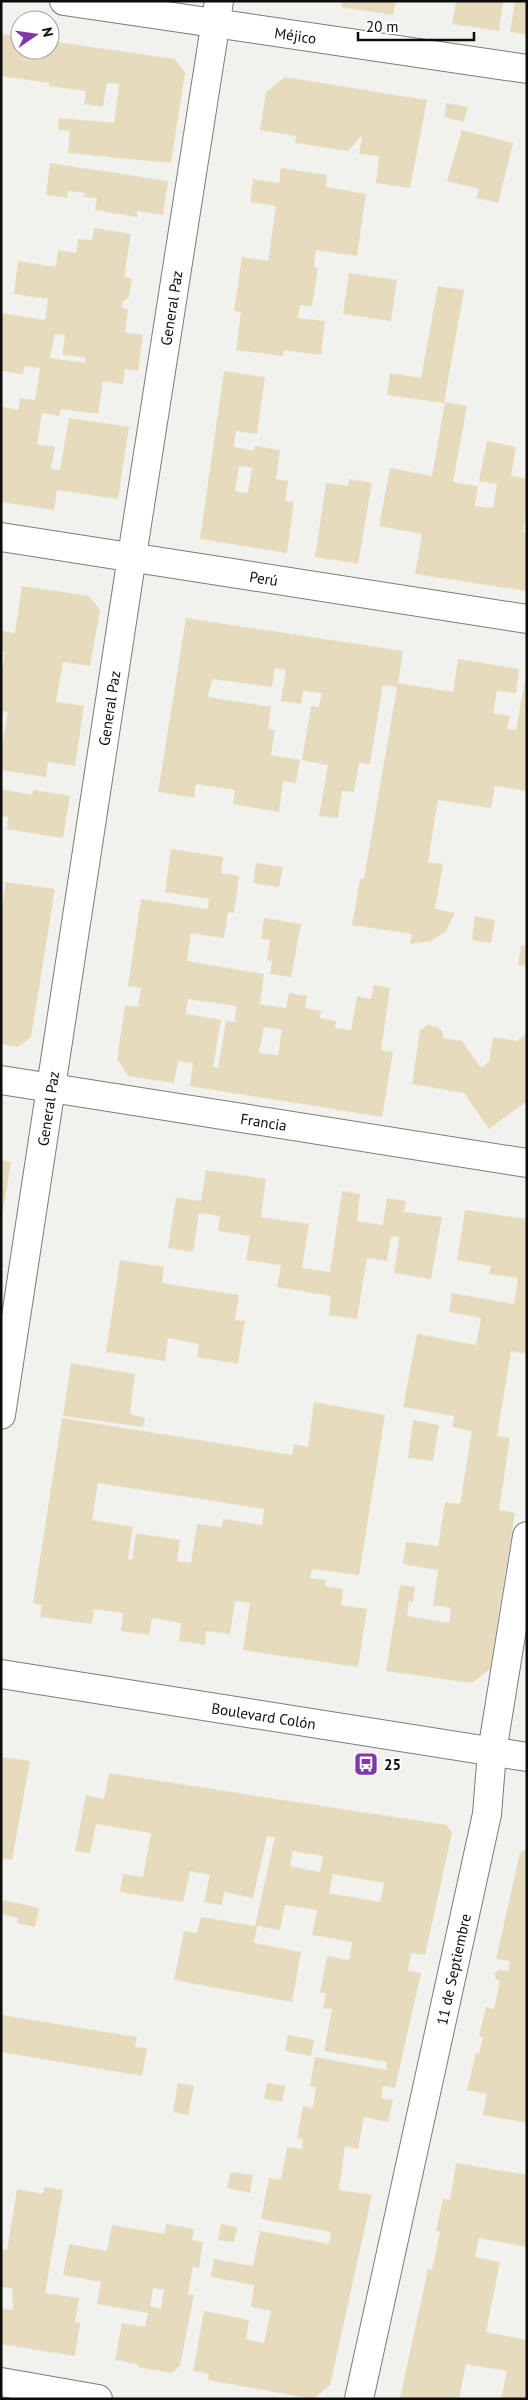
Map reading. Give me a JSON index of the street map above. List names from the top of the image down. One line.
{"streets":{"street":["Méjico","General Paz","Perú","Francia","Boulevard Colón","11 de Septiembre"]},"crossings":[["Méjico","General Paz"],["General Paz","Perú"],["General Paz","Francia"],["Boulevard Colón","11 de Septiembre"]],"places":{"bus stop":["25"]},"scale_bar":"20 m","north":"right"}
